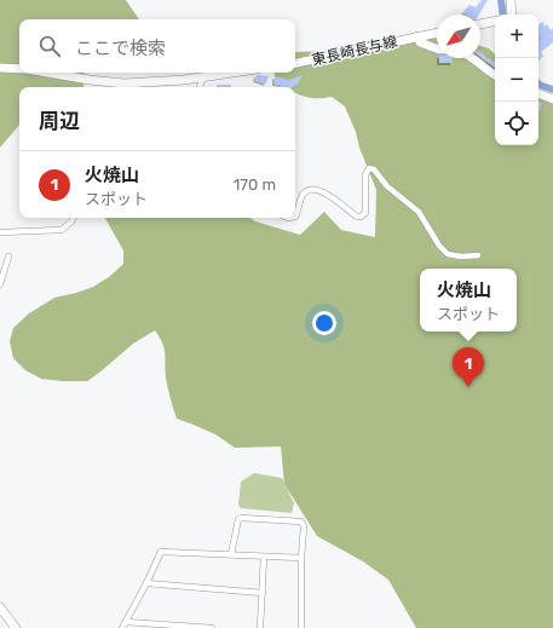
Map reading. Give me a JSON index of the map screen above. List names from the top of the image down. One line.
{"streets":{"main road":["東長崎長与線"]},"north":"bottom left","page":{"map_buttons":["+","−"],"search":"ここで検索","heading":"周辺","list":[{"mark":"1","name":"火焼山","note":"スポット","value":"170 m"}],"popup":["火焼山","スポット"],"pins":"1"}}
